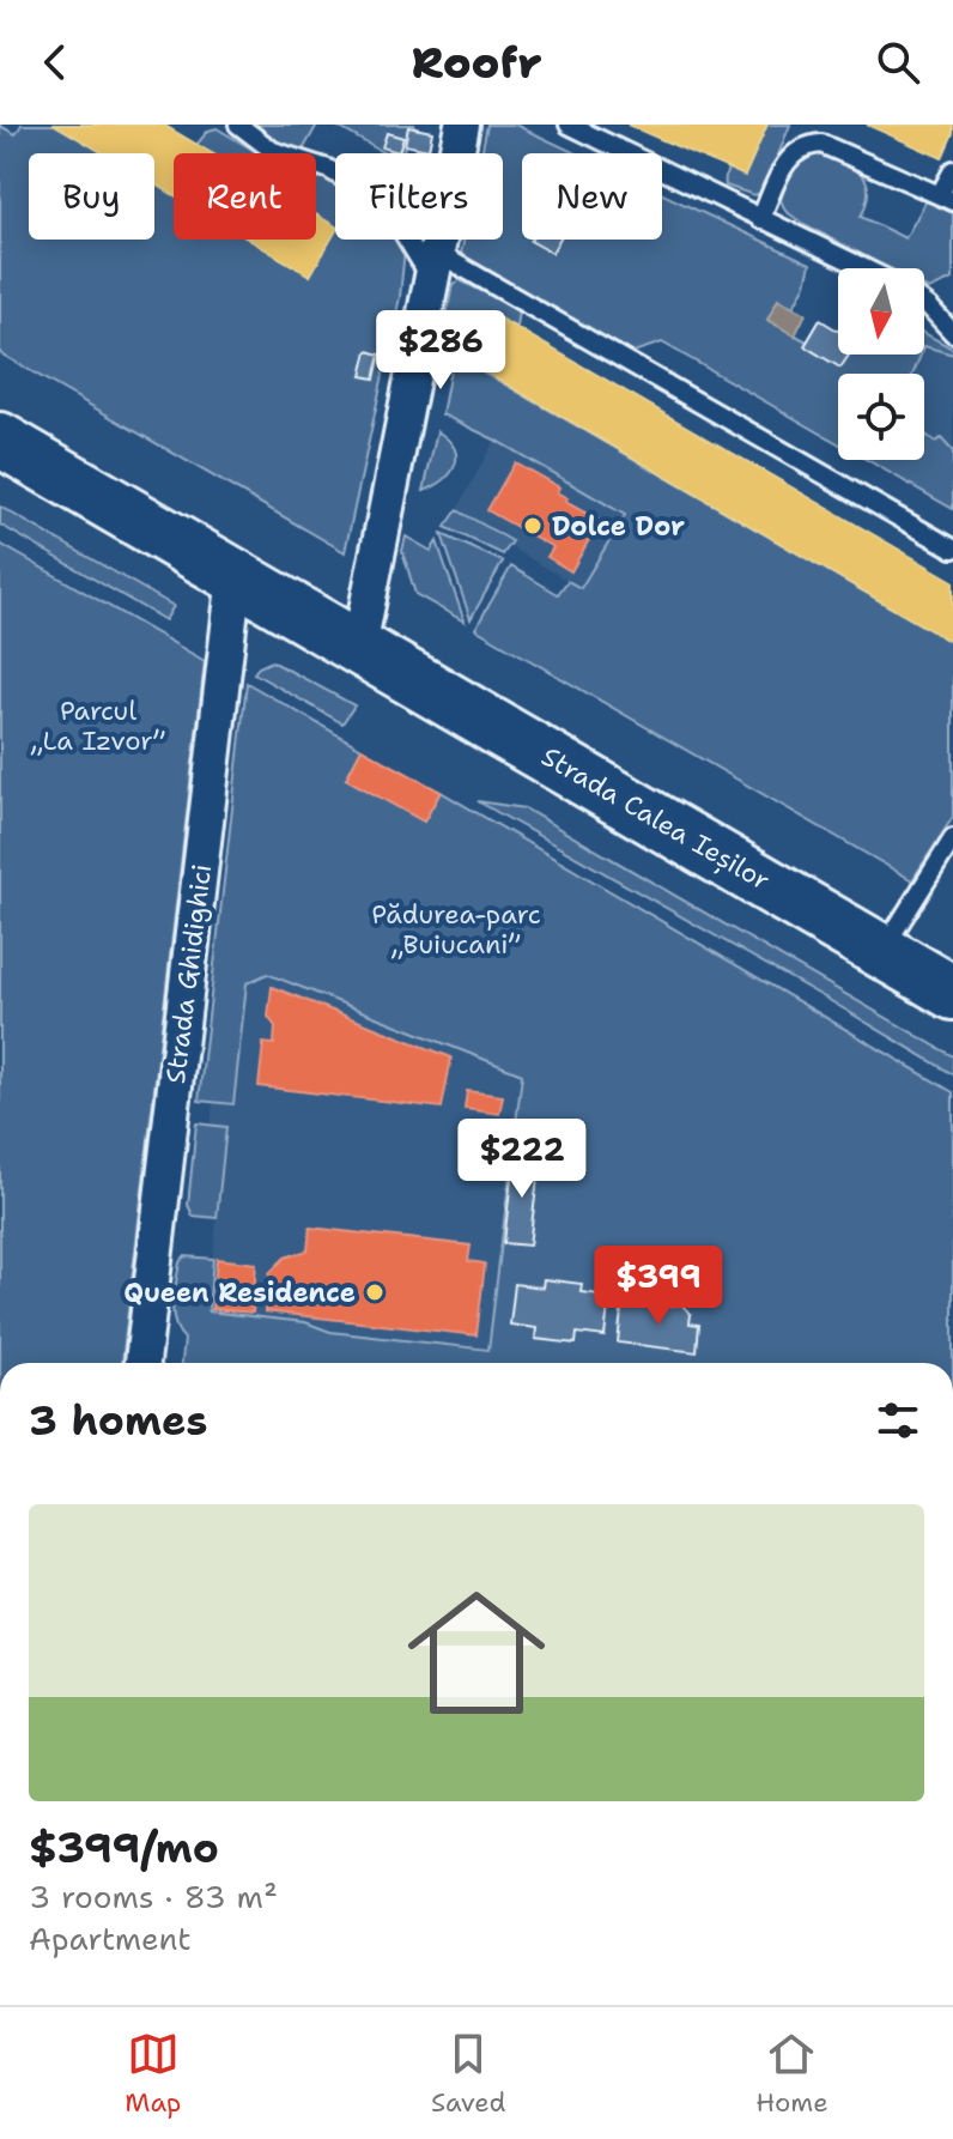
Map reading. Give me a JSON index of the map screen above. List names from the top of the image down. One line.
{"streets":{"main road":["Strada Calea Ieșilor"],"street":["Strada Ghidighici"]},"crossings":[["Strada Calea Ieșilor","Strada Ghidighici"]],"parks":["Parcul „La Izvor”","Pădurea-parc „Buiucani”"],"places":["Dolce Dor","Queen Residence"],"north":"bottom","page":{"header":"Roofr","chip":["Buy","Rent","Filters","New"],"price":["$286","$222","$399"],"heading":"3 homes","list":[{"name":"$399/mo","note":"3 rooms · 83 m² · Apartment"}],"tabs":["Map","Saved","Home"]}}
